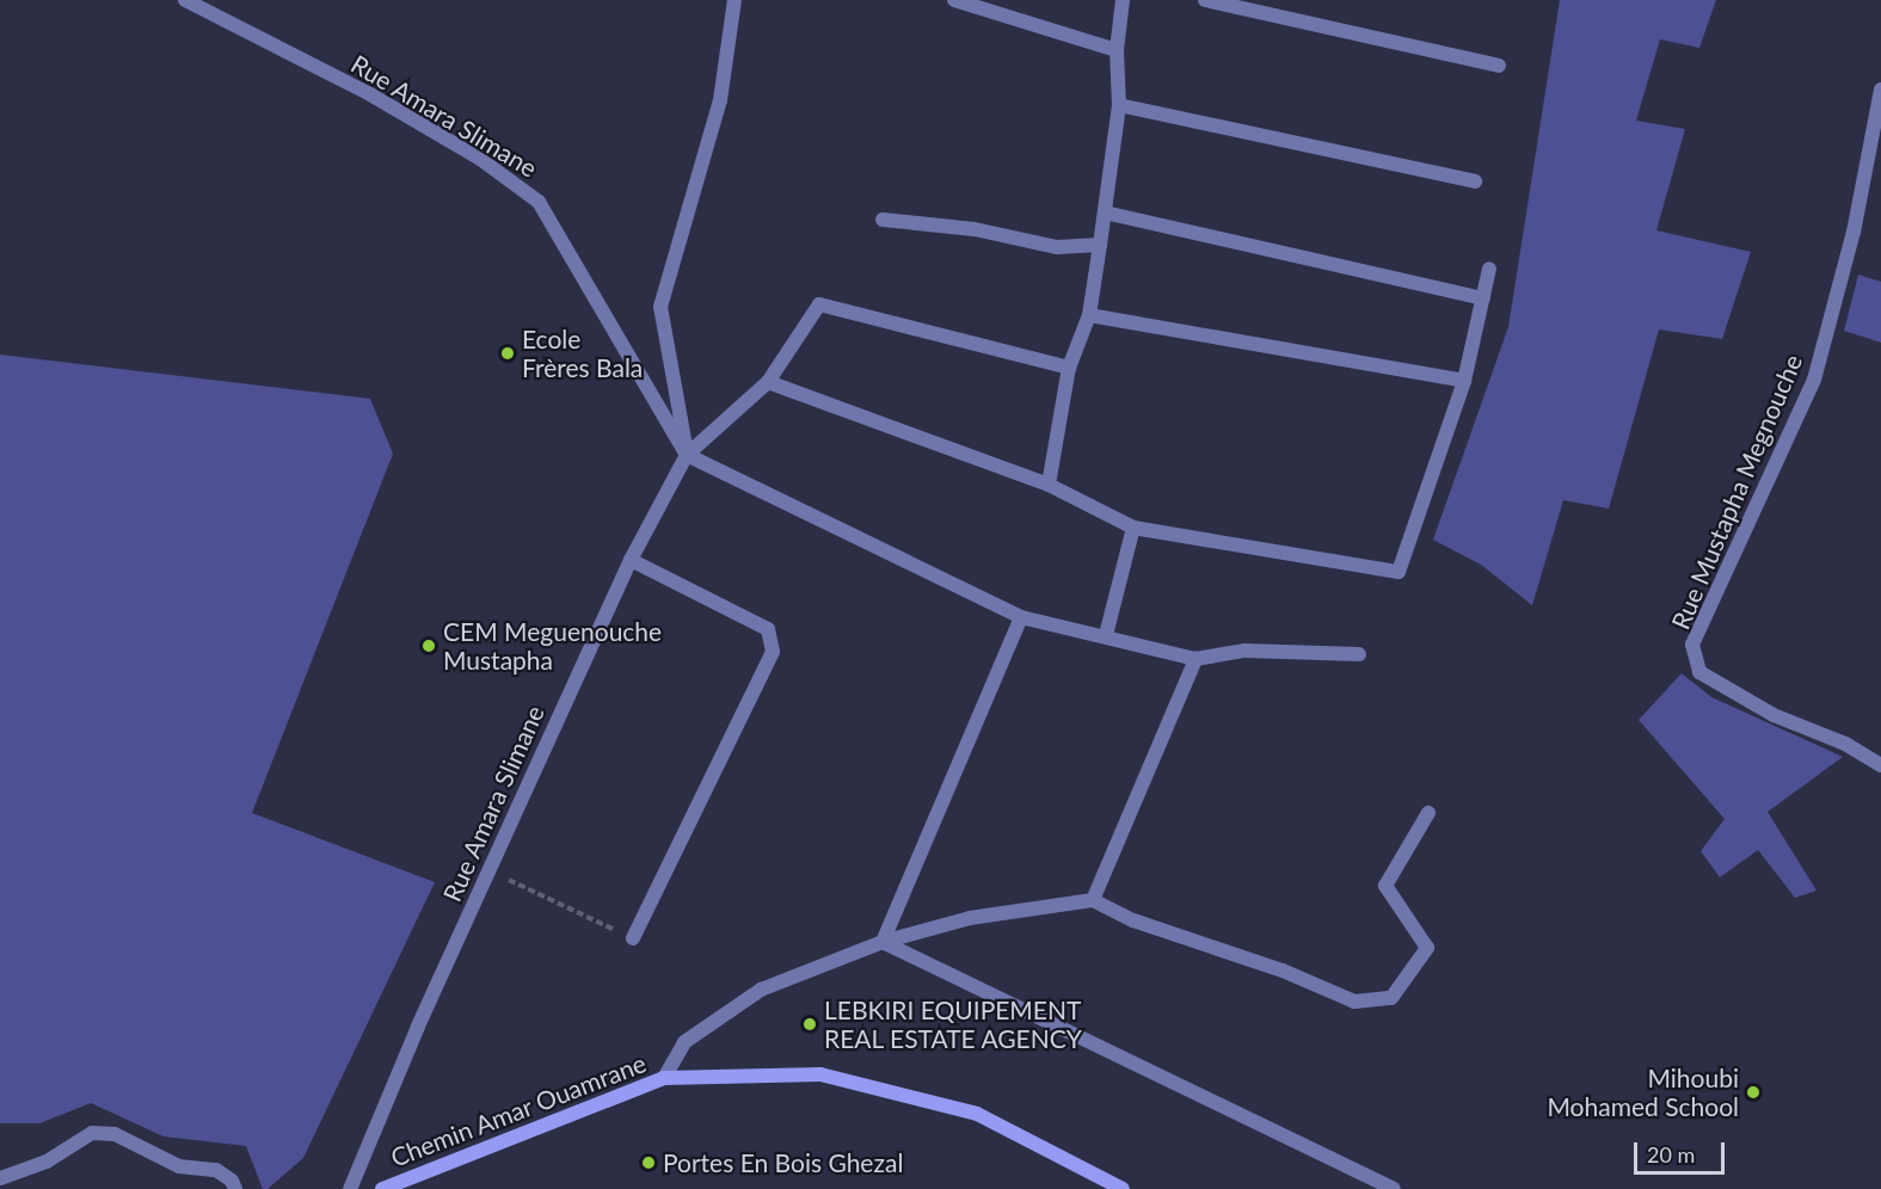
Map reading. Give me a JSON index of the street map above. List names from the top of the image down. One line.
{"streets":{"main road":["Chemin Amar Ouamrane"],"street":["Rue Amara Slimane","Rue Mustapha Megnouche"]},"places":["Ecole Frères Bala","CEM Meguenouche Mustapha","LEBKIRI EQUIPEMENT REAL ESTATE AGENCY","Mihoubi Mohamed School","Portes En Bois Ghezal"],"scale_bar":"20 m"}
